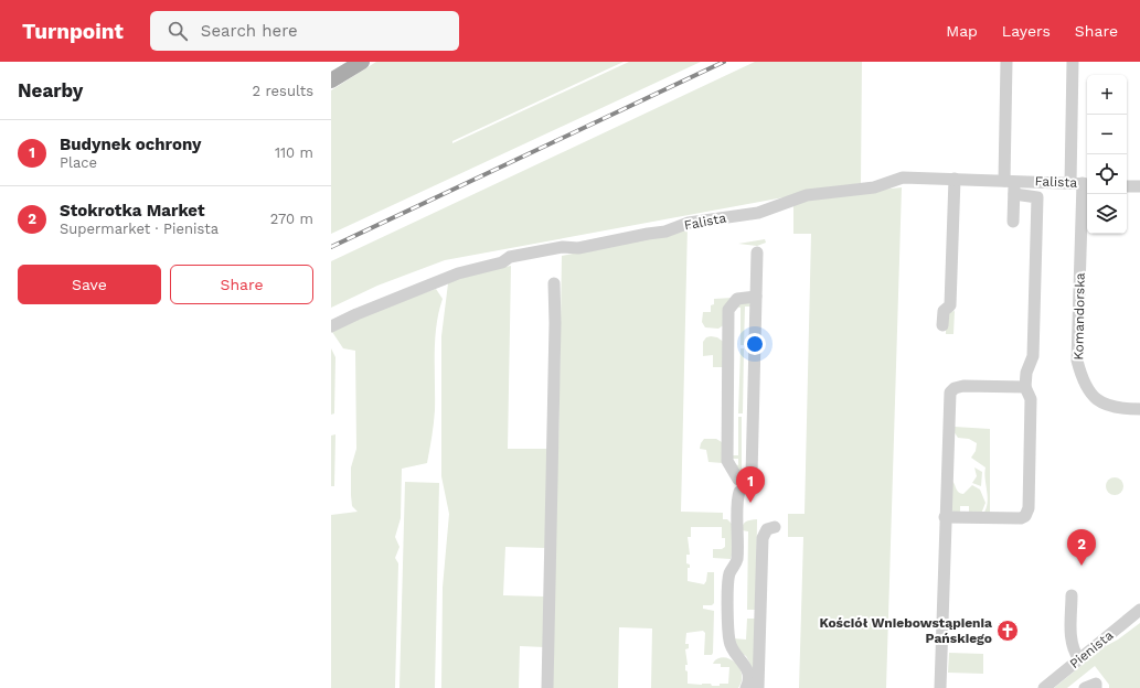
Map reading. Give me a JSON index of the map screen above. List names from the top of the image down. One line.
{"streets":{"street":["Falista","Komandorska","Pienista"]},"crossings":[["Falista","Komandorska"]],"places":{"church":["Kościół Wniebowstąpienia Pańskiego"]},"page":{"header":"Turnpoint","search":"Search here","nav":["Map","Layers","Share"],"heading":["Nearby","2 results"],"map_buttons":["+","−"],"list":[{"mark":"1","name":"Budynek ochrony","note":"Place","value":"110 m"},{"mark":"2","name":"Stokrotka Market","note":"Supermarket · Pienista","value":"270 m"}],"buttons":["Save","Share"],"pins":["1","2"]}}
